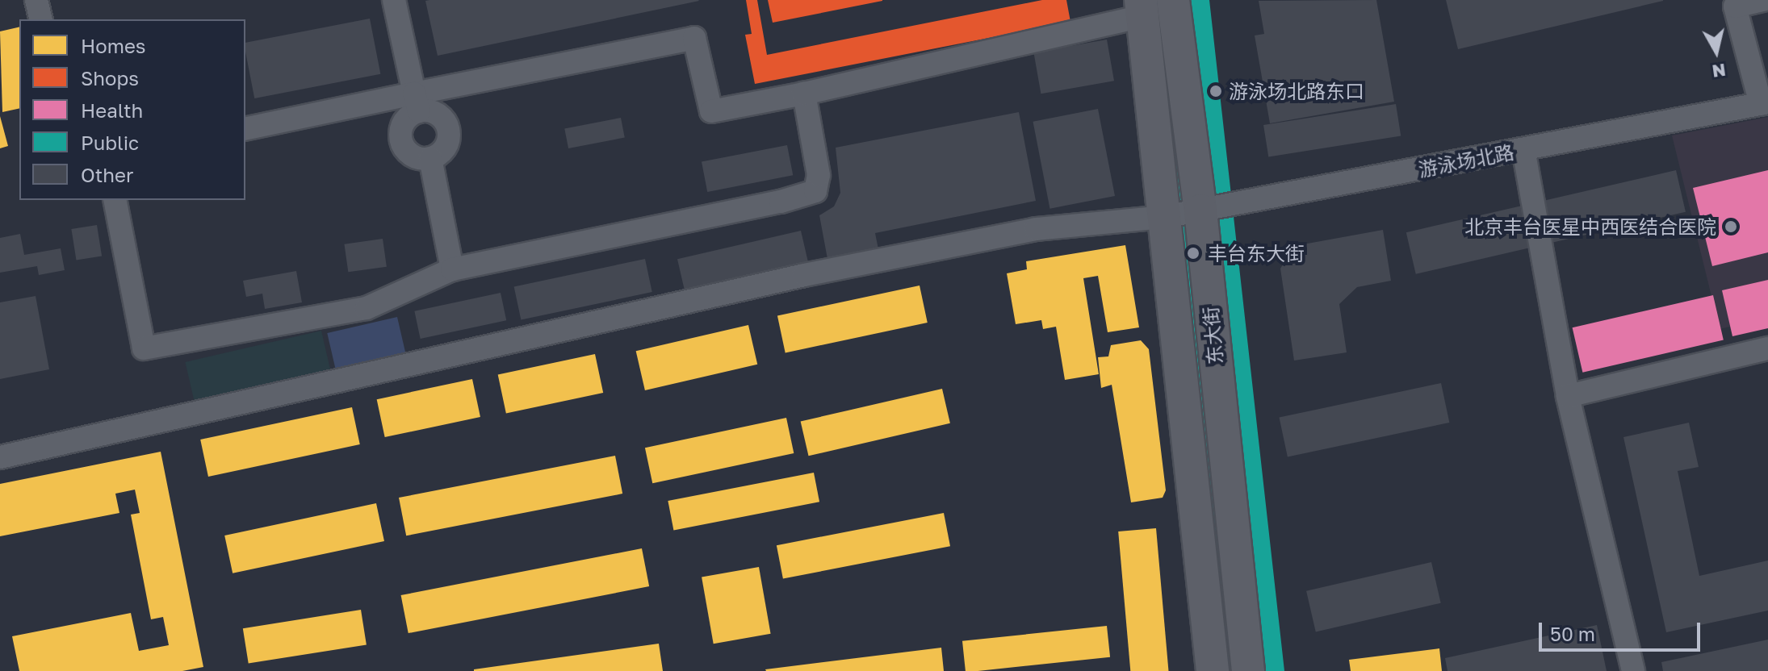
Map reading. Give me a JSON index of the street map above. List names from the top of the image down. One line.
{"streets":{"main road":["东大街"],"street":["游泳场北路"]},"crossings":[["游泳场北路","东大街"]],"places":["游泳场北路东口","北京丰台医星中西医结合医院","丰台东大街"],"legend":["Homes","Shops","Health","Public","Other"],"scale_bar":"50 m","north":"bottom"}
